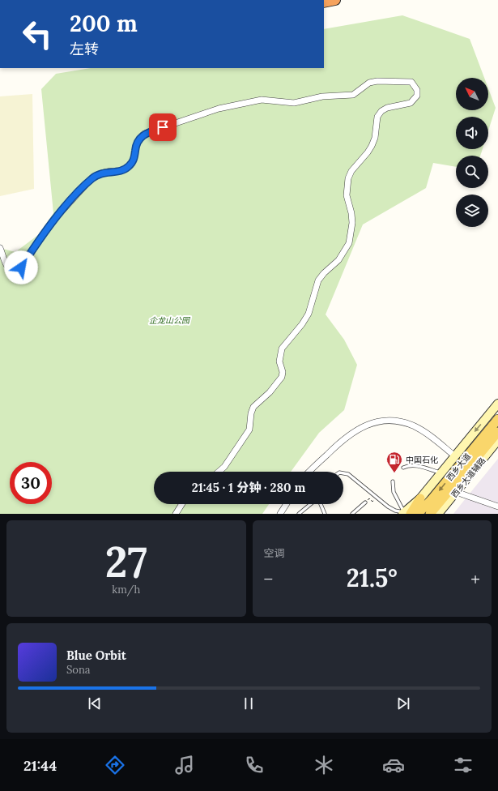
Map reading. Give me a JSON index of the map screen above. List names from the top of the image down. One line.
{"streets":{"main road":["西乡大道"],"street":["西乡大道辅路"]},"parks":["企龙山公园"],"places":{"fuel station":["中国石化"]},"north":"top left","page":{"turn":["200 m","左转"],"limit":"30","trip":"21:45 · 1 分钟 · 280 m","tile":[["27","km/h"],"空调"],"heat":["−","21.5°","+"],"song":["Blue Orbit","Sona"],"tabs":"21:44"}}
